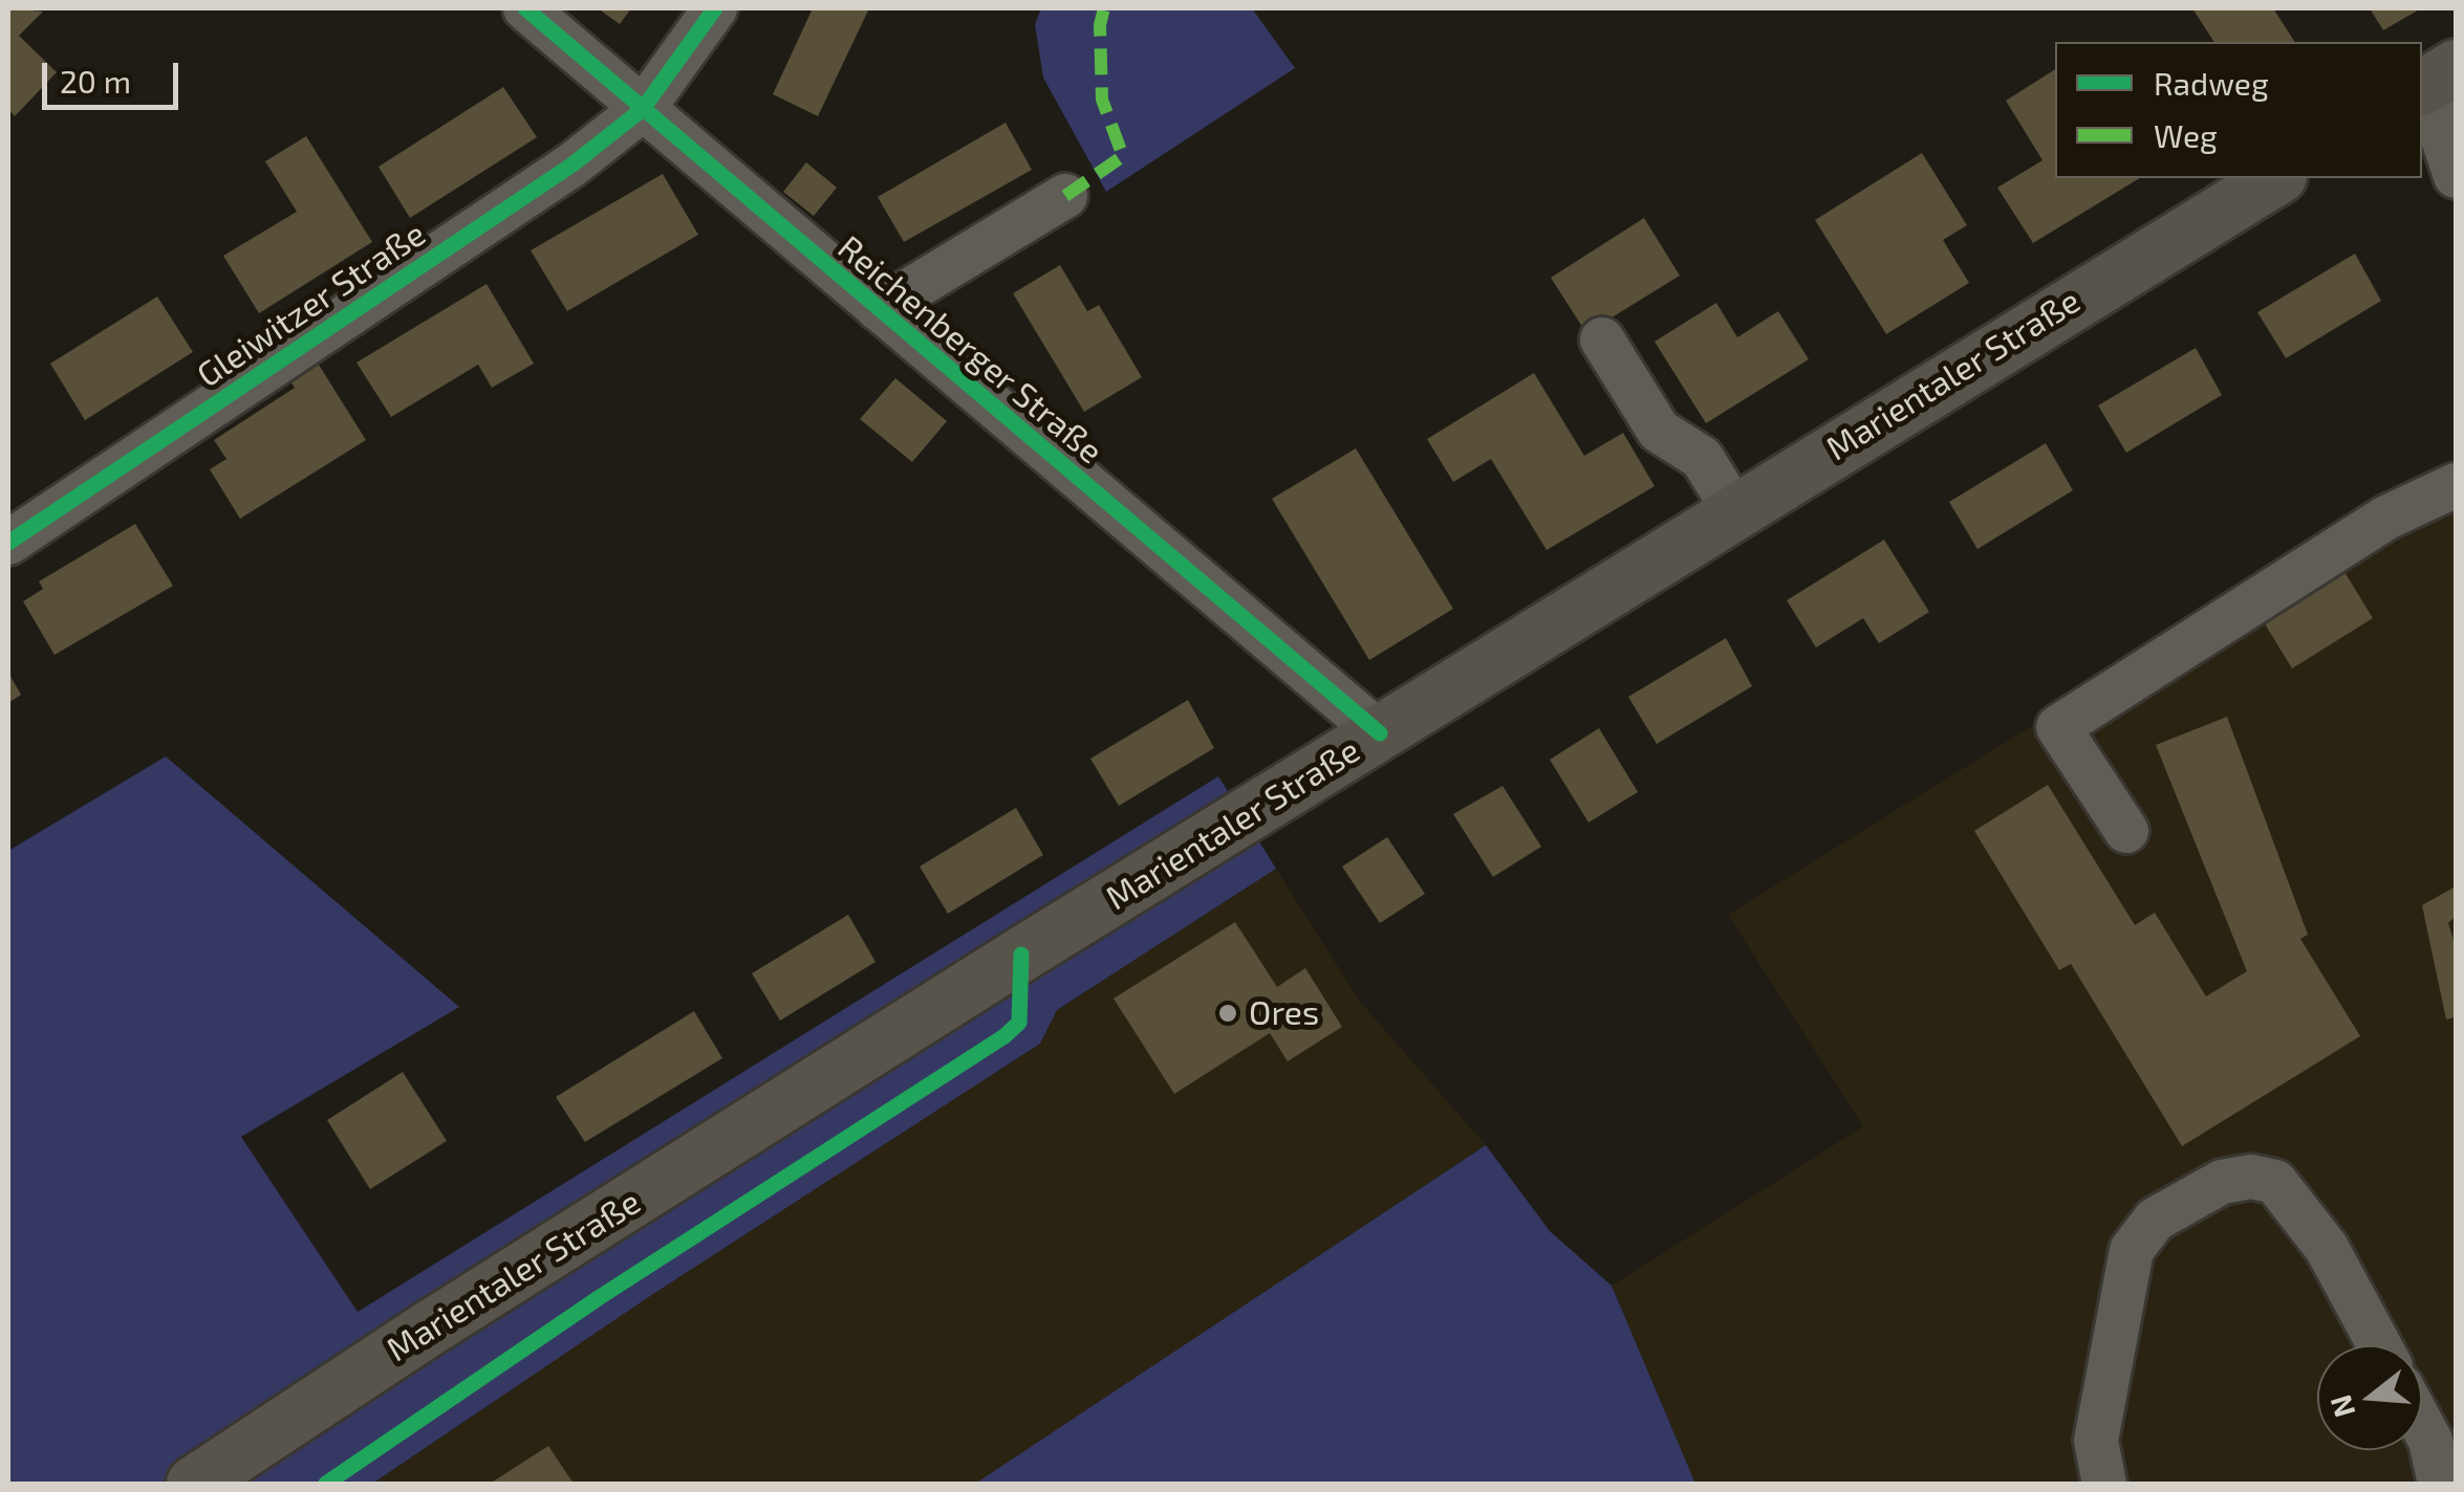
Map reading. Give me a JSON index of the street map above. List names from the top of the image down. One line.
{"streets":{"main road":["Marientaler Straße"],"street":["Gleiwitzer Straße","Reichenberger Straße"]},"crossings":[["Gleiwitzer Straße","Reichenberger Straße"],["Reichenberger Straße","Marientaler Straße"]],"places":["Ores"],"legend":["Radweg","Weg"],"scale_bar":"20 m","north":"left"}
